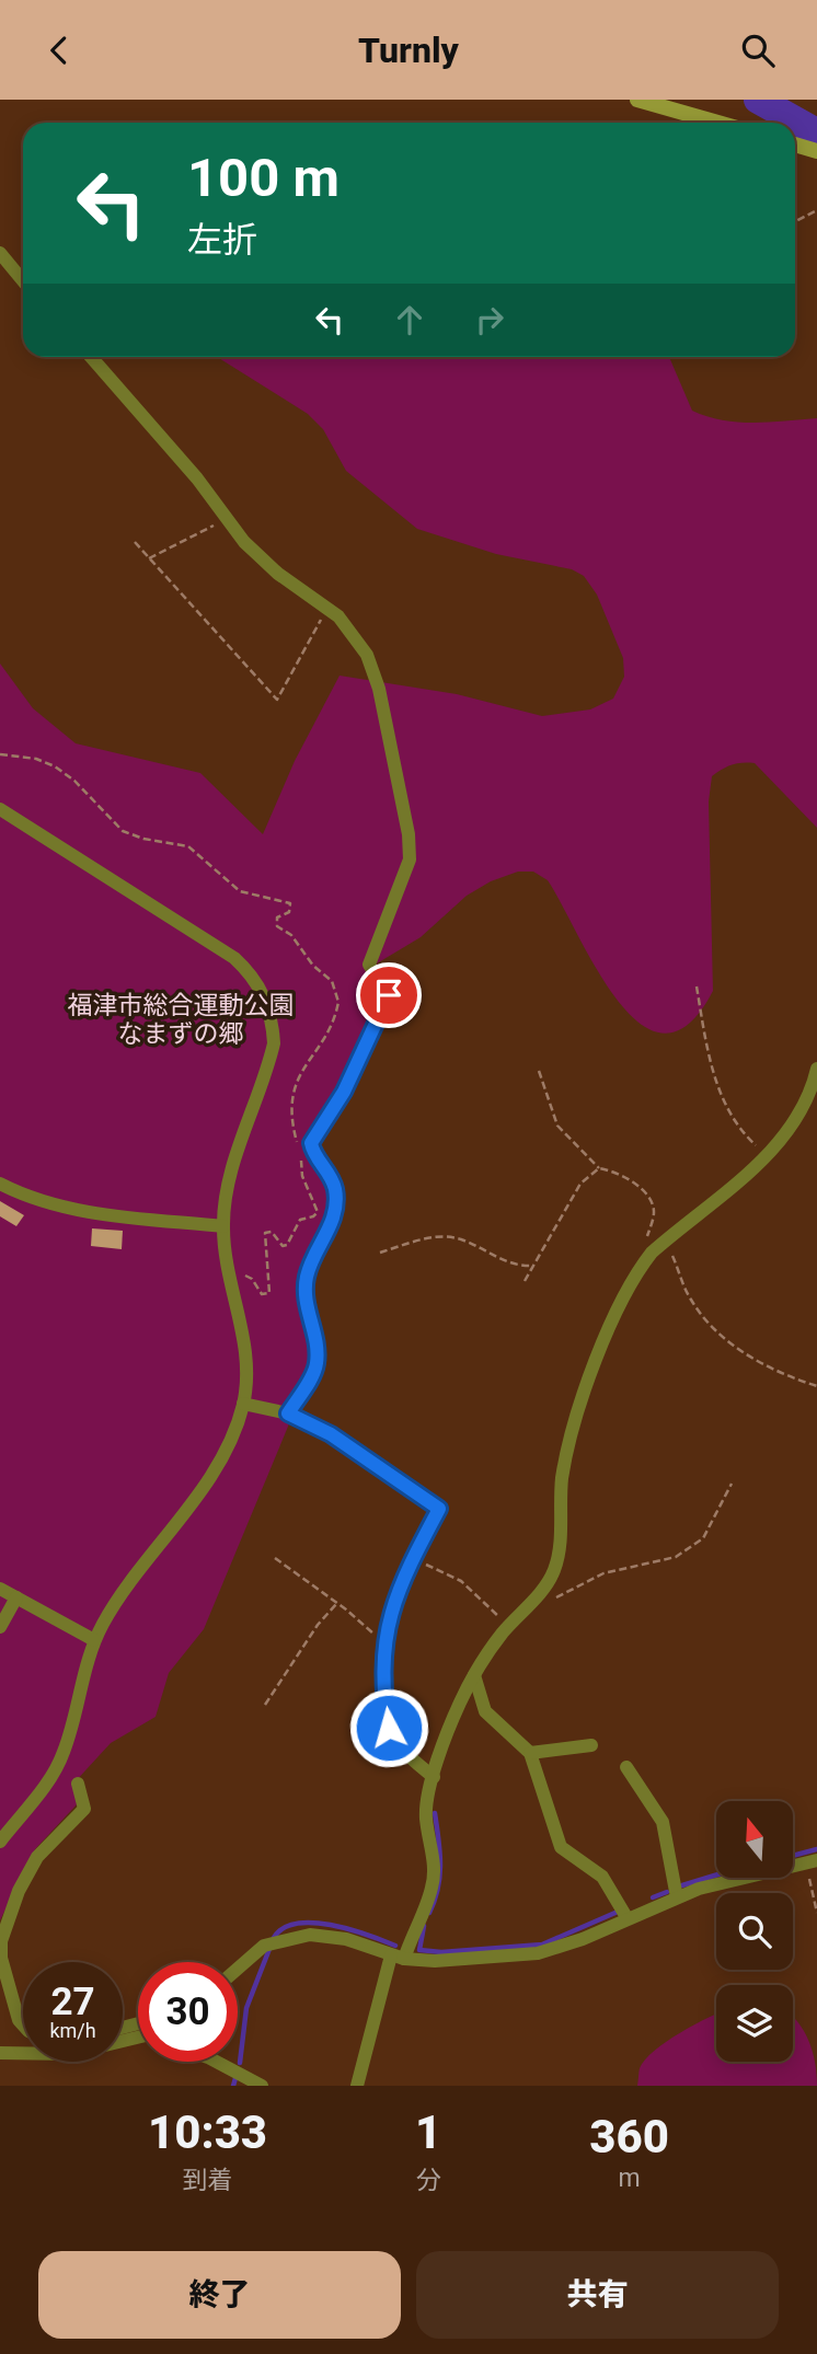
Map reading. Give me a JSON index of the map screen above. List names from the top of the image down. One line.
{"parks":["福津市総合運動公園 なまずの郷"],"north":"top","page":{"header":"Turnly","turn":["100 m","左折"],"speed":"27 km/h","limit":"30","eta":["10:33","到着","1","分","360","m"],"buttons":["終了","共有"]}}
